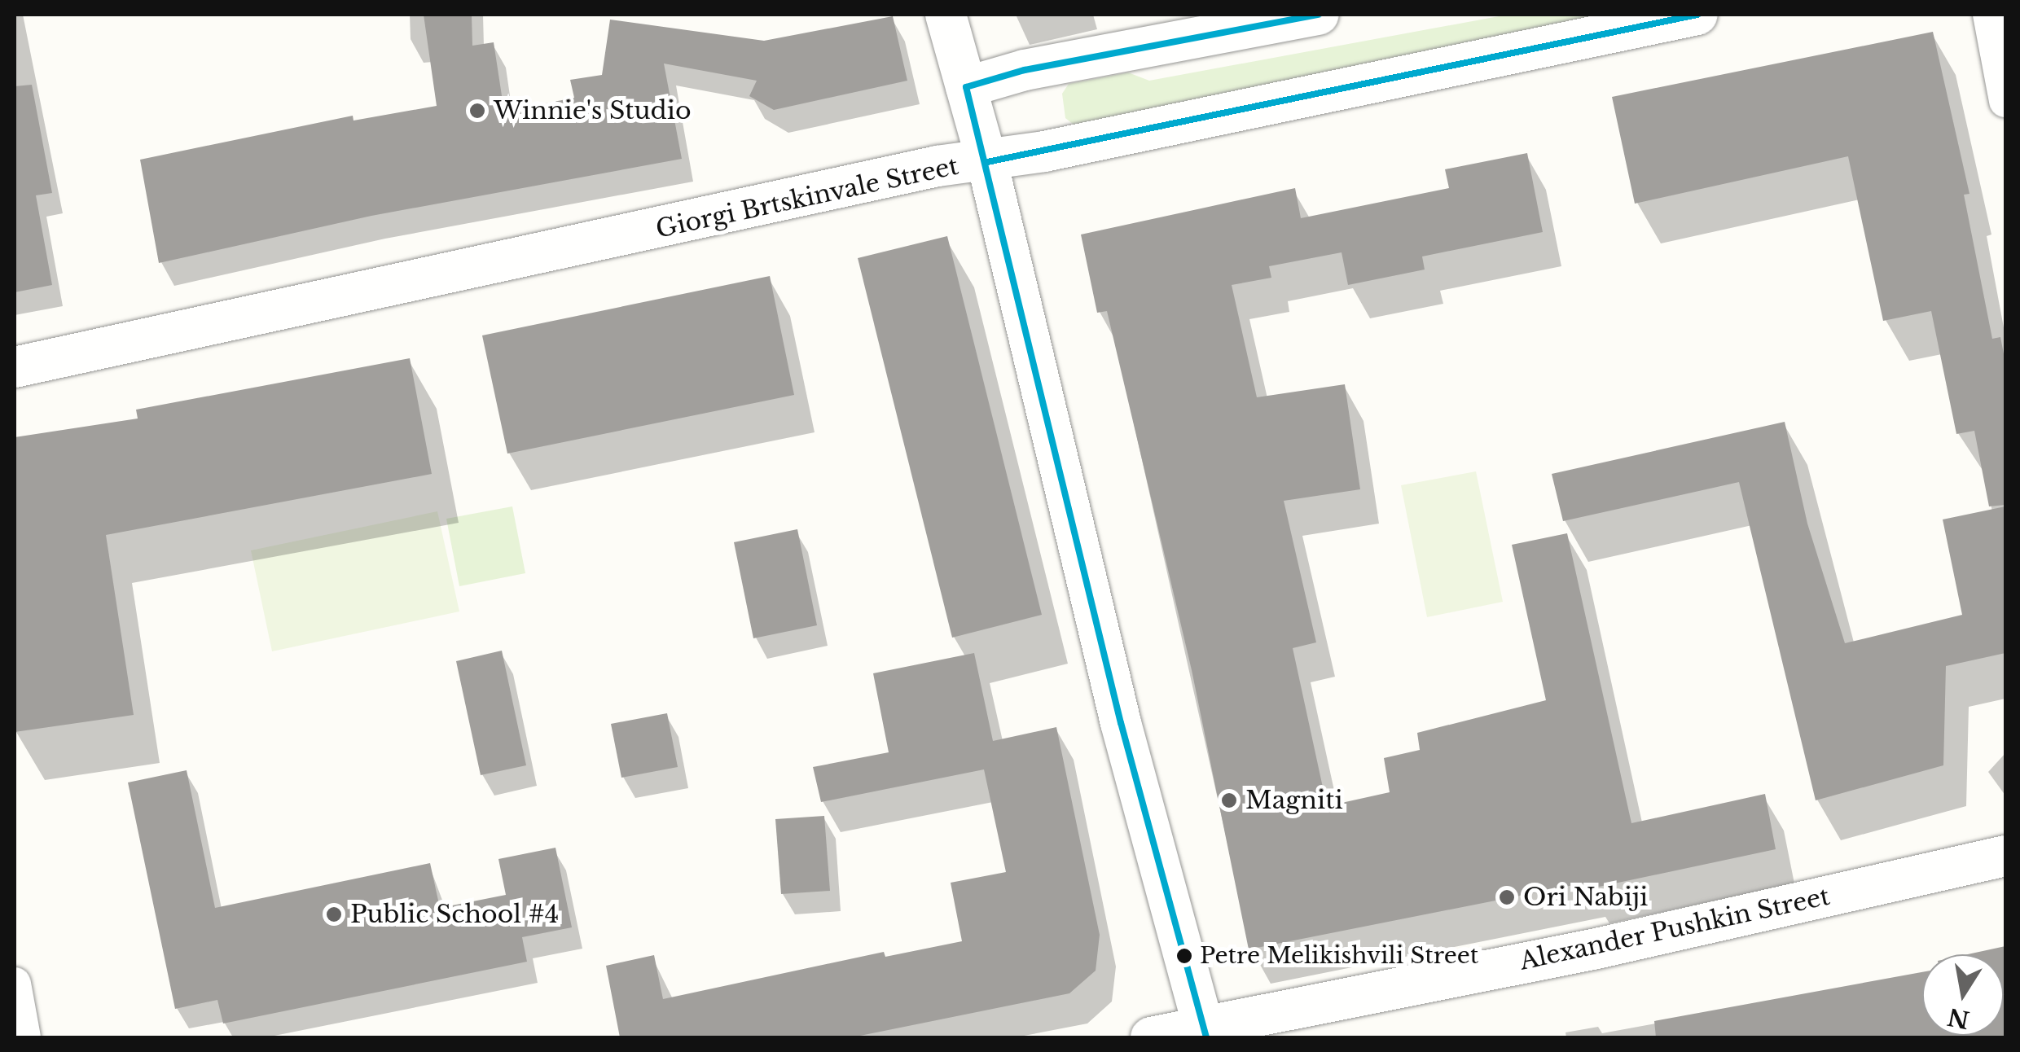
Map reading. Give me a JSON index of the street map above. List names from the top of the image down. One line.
{"streets":{"street":["Giorgi Brtskinvale Street","Alexander Pushkin Street"]},"places":["Winnie's Studio","Magniti","Ori Nabiji","Public School #4","Petre Melikishvili Street"],"north":"bottom"}
